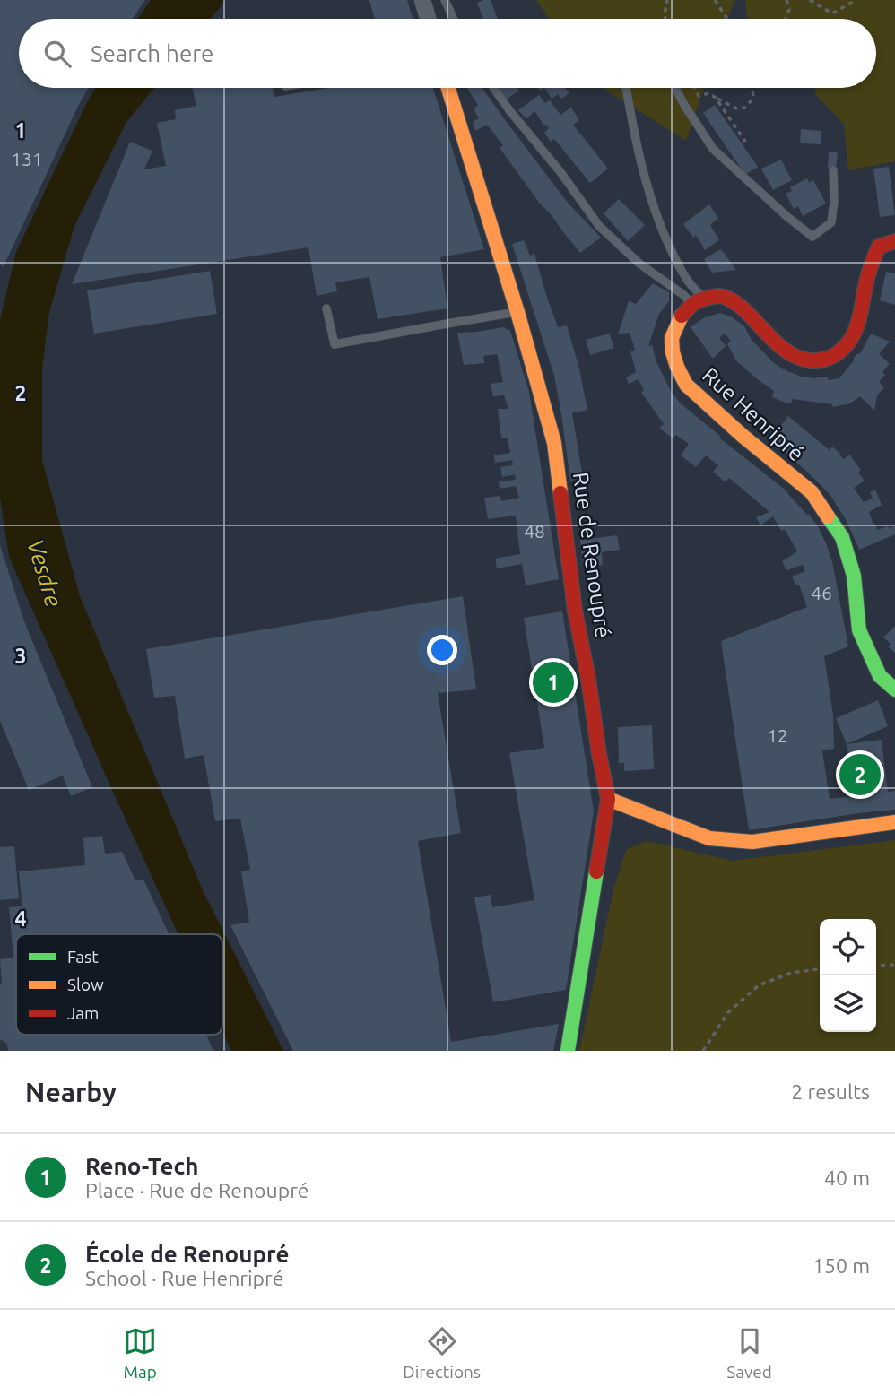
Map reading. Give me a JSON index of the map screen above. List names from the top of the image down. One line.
{"streets":{"street":["Rue Henripré","Rue de Renoupré"]},"water":["Vesdre"],"house_numbers":["131","48","46","12"],"legend":["Fast","Slow","Jam"],"page":{"search":"Search here","pins":["1","2"],"heading":["Nearby","2 results"],"list":[{"mark":"1","name":"Reno-Tech","note":"Place · Rue de Renoupré","value":"40 m"},{"mark":"2","name":"École de Renoupré","note":"School · Rue Henripré","value":"150 m"}],"nav":["Map","Directions","Saved"]},"grid":{"rows":["1","2","3","4"]}}
